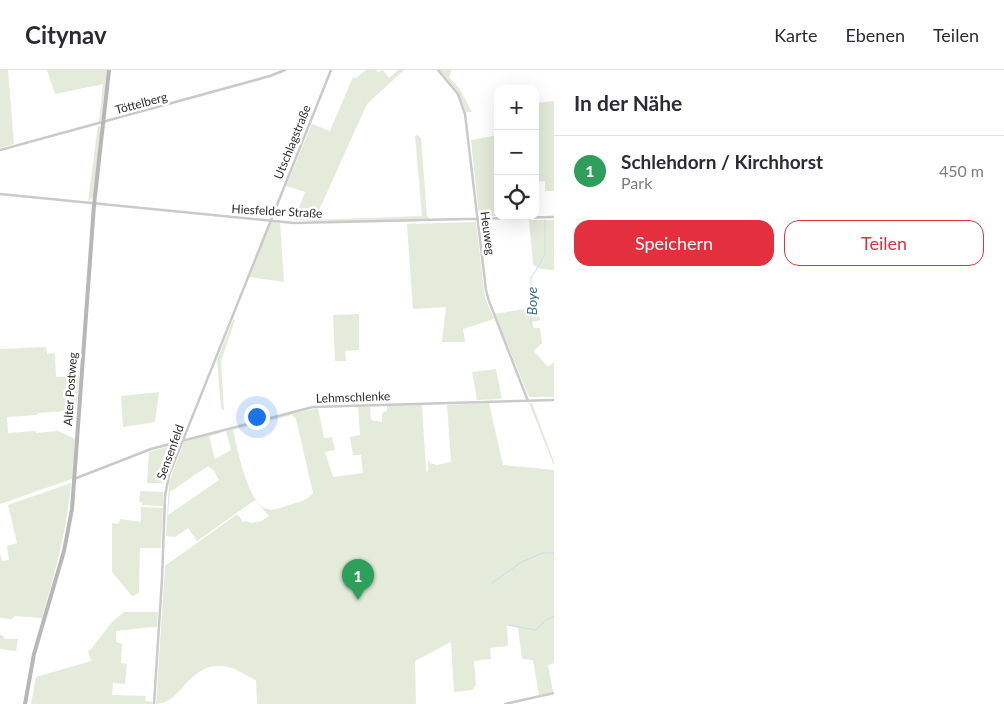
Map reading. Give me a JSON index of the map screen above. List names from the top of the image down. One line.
{"streets":{"main road":["Alter Postweg"],"street":["Töttelberg","Utschlagstraße","Hiesfelder Straße","Heuweg","Lehmschlenke","Sensenfeld"]},"crossings":[["Töttelberg","Alter Postweg"],["Utschlagstraße","Hiesfelder Straße"],["Utschlagstraße","Sensenfeld"],["Hiesfelder Straße","Heuweg"],["Hiesfelder Straße","Alter Postweg"],["Hiesfelder Straße","Sensenfeld"],["Heuweg","Lehmschlenke"],["Alter Postweg","Lehmschlenke"],["Lehmschlenke","Sensenfeld"]],"water":["Boye"],"page":{"header":"Citynav","nav":["Karte","Ebenen","Teilen"],"heading":"In der Nähe","map_buttons":["+","−"],"list":[{"mark":"1","name":"Schlehdorn / Kirchhorst","note":"Park","value":"450 m"}],"buttons":["Speichern","Teilen"],"pins":"1"}}
